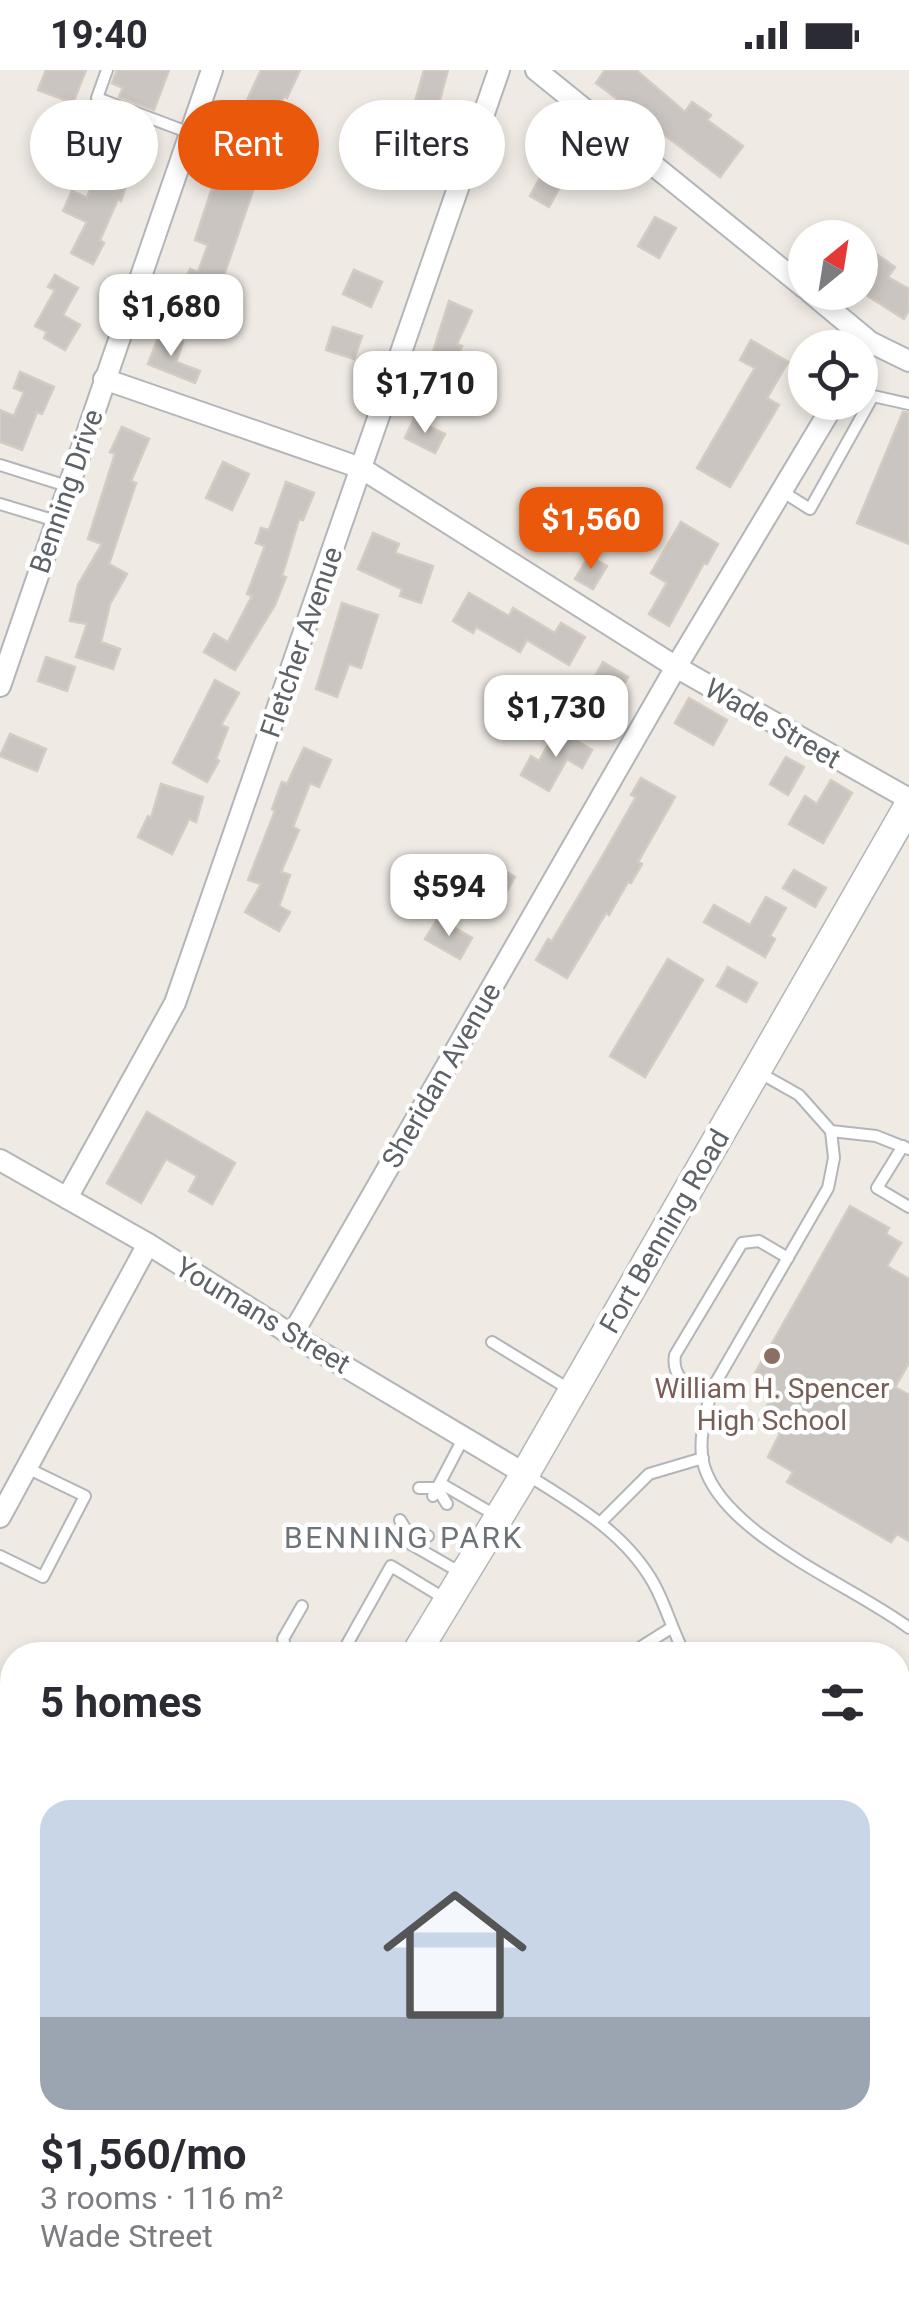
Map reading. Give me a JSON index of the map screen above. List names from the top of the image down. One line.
{"streets":{"street":["Benning Drive","Fletcher Avenue","Wade Street","Sheridan Avenue","Fort Benning Road","Youmans Street"]},"crossings":[["Benning Drive","Wade Street"],["Fletcher Avenue","Wade Street"],["Fletcher Avenue","Youmans Street"],["Wade Street","Sheridan Avenue"],["Wade Street","Fort Benning Road"],["Sheridan Avenue","Youmans Street"],["Fort Benning Road","Youmans Street"]],"districts":["BENNING PARK"],"places":["William H. Spencer High School"],"north":"top right","page":{"status":"19:40","chip":["Buy","Rent","Filters","New"],"price":["$1,680","$1,710","$1,560","$1,730","$594"],"heading":"5 homes","list":[{"name":"$1,560/mo","note":"3 rooms · 116 m² · Wade Street"}]}}
